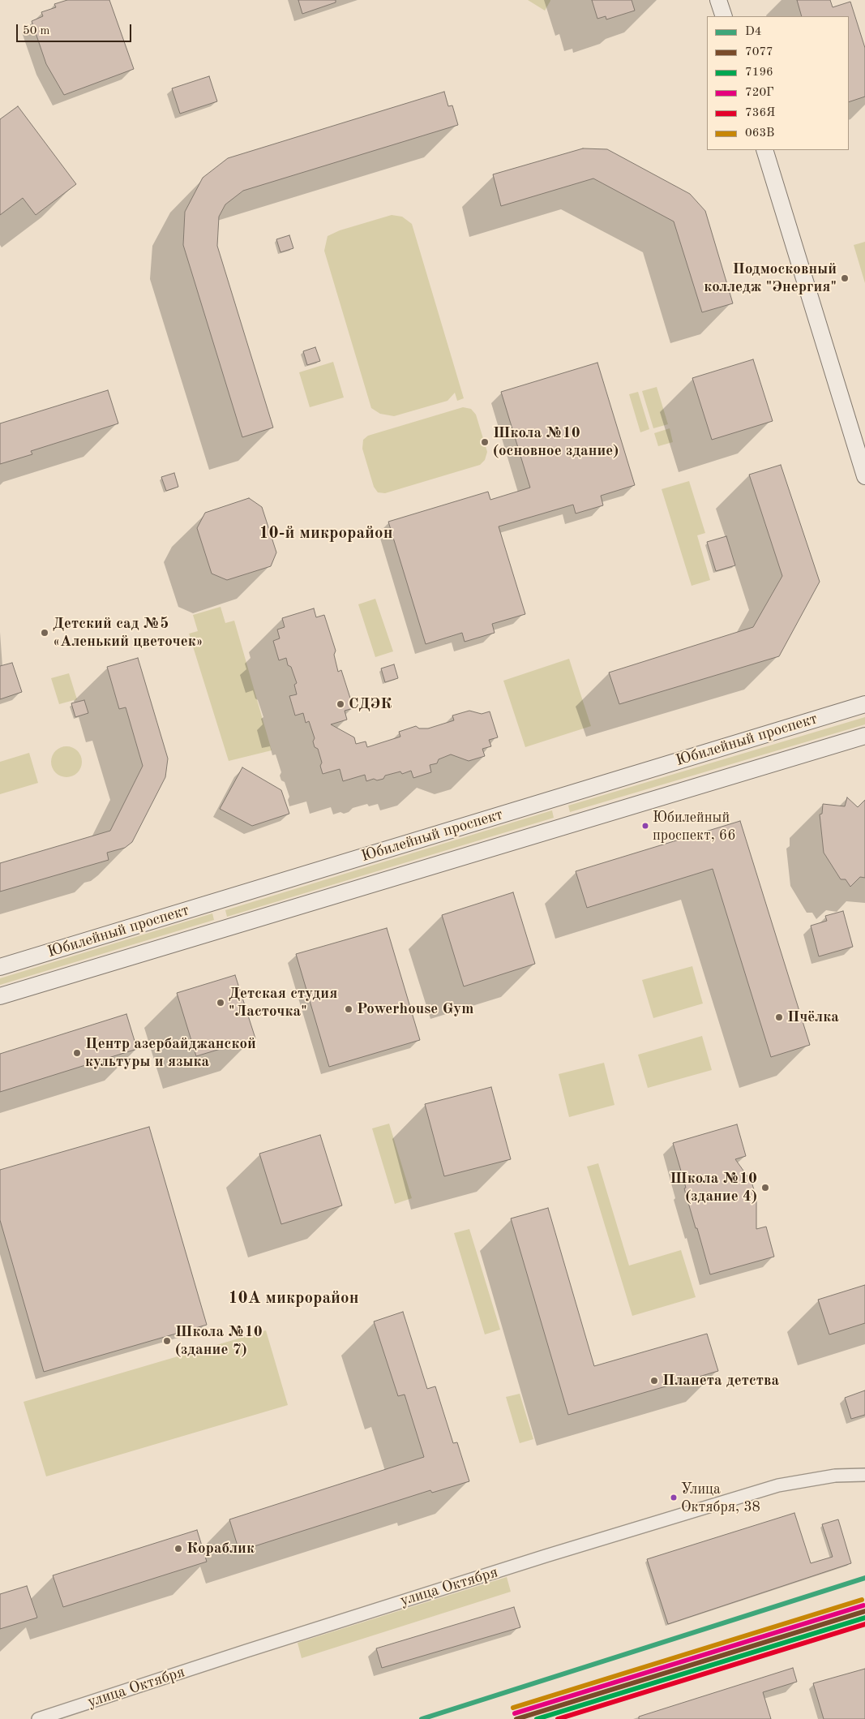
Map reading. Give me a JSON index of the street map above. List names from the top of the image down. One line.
{"streets":{"street":["Юбилейный проспект","улица Октября"]},"districts":["10-й микрорайон","10А микрорайон"],"places":["Подмосковный колледж \"Энергия\"","Школа №10 (основное здание)","Детский сад №5 «Аленький цветочек»","СДЭК","Юбилейный проспект, 66","Детская студия \"Ласточка\"","Powerhouse Gym","Пчёлка","Центр азербайджанской культуры и языка","Школа №10 (здание 4)","Школа №10 (здание 7)","Планета детства","Улица Октября, 38","Кораблик"],"lines":["transit line D4","transit line 063В","transit line 720Г","transit line 7077","transit line 7196","transit line 736Я"],"legend":["D4","7077","7196","720Г","736Я","063В"],"scale_bar":"50 m"}
